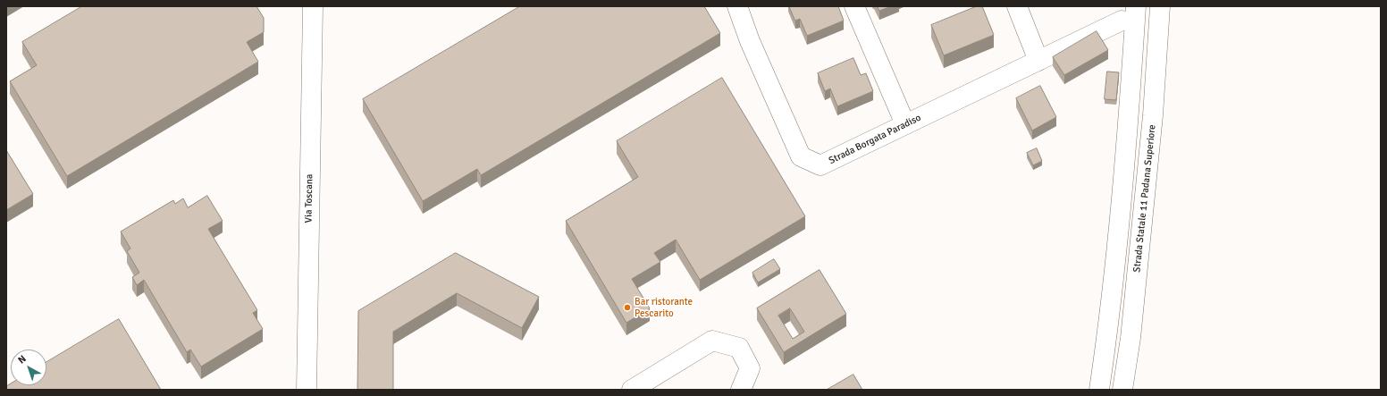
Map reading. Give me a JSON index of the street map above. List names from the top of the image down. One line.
{"streets":{"main road":["Strada Borgata Paradiso","Via Toscana","Strada Statale 11 Padana Superiore"]},"places":["Bar ristorante Pescarito"],"north":"top left"}
